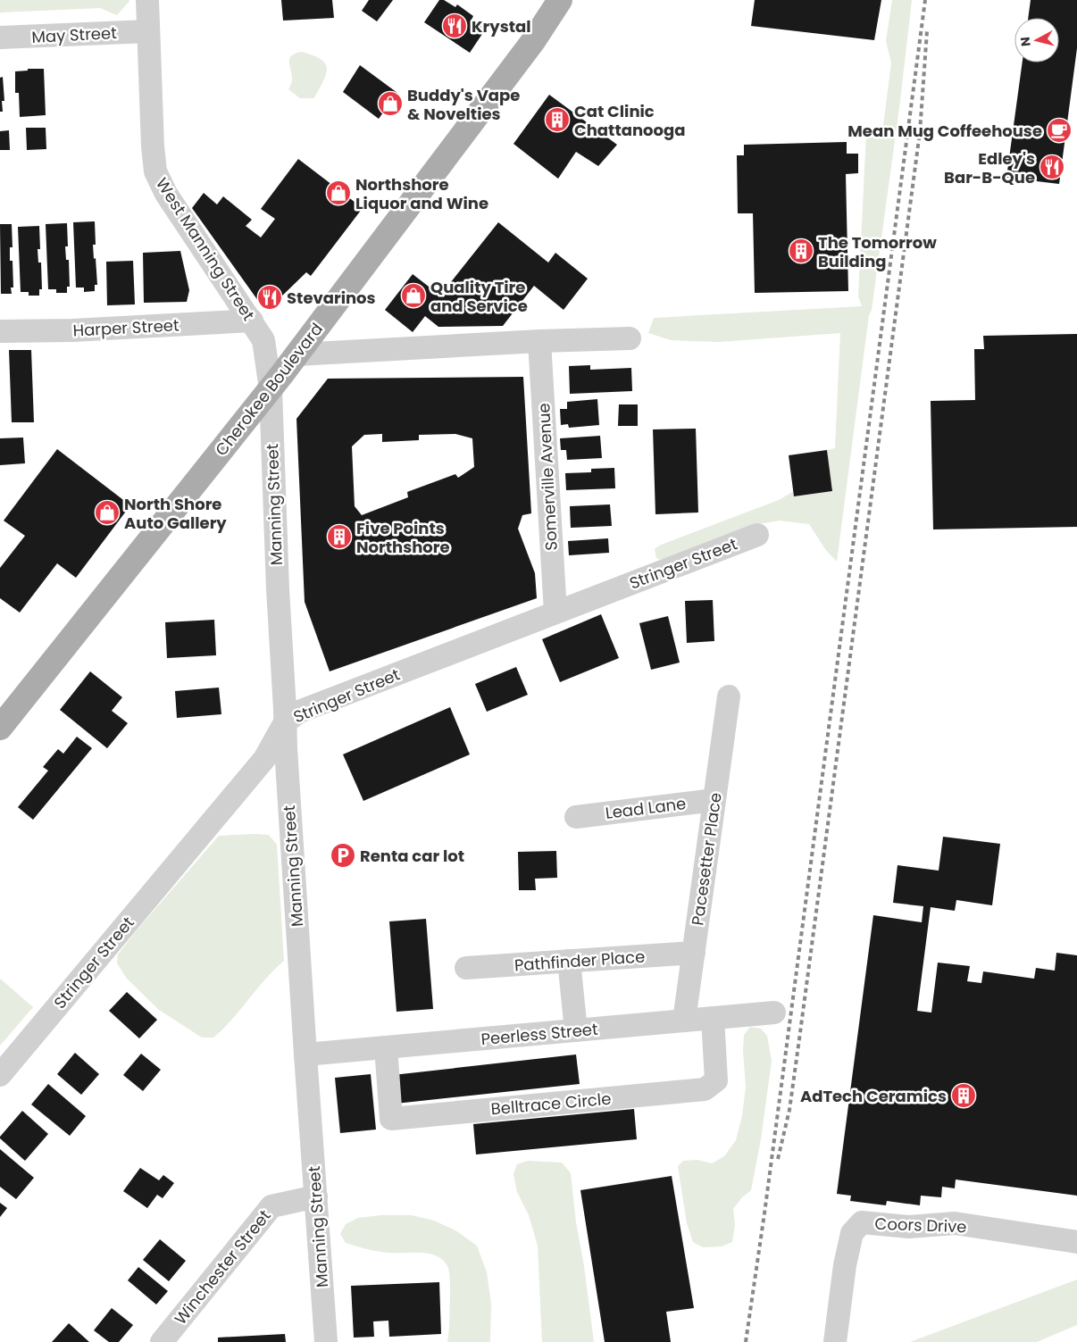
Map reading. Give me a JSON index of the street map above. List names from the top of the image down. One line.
{"streets":{"main road":["Cherokee Boulevard"],"street":["May Street","West Manning Street","Harper Street","Somerville Avenue","Manning Street","Stringer Street","Lead Lane","Pacesetter Place","Pathfinder Place","Peerless Street","Belltrace Circle","Coors Drive","Winchester Street"]},"crossings":[["May Street","West Manning Street"],["West Manning Street","Harper Street"],["West Manning Street","Cherokee Boulevard"],["West Manning Street","Manning Street"],["Cherokee Boulevard","Manning Street"],["Somerville Avenue","Stringer Street"],["Manning Street","Stringer Street"],["Manning Street","Peerless Street"],["Manning Street","Winchester Street"],["Lead Lane","Pacesetter Place"],["Pacesetter Place","Pathfinder Place"],["Pacesetter Place","Peerless Street"],["Peerless Street","Belltrace Circle"]],"places":{"restaurant":["Krystal","Edley's Bar-B-Que","Stevarinos"],"shop":["Buddy's Vape & Novelties","Northshore Liquor and Wine","Quality Tire and Service","North Shore Auto Gallery"],"building":["Cat Clinic Chattanooga","The Tomorrow Building","Five Points Northshore","AdTech Ceramics"],"cafe":["Mean Mug Coffeehouse"],"parking":["Renta car lot"]},"north":"left"}
